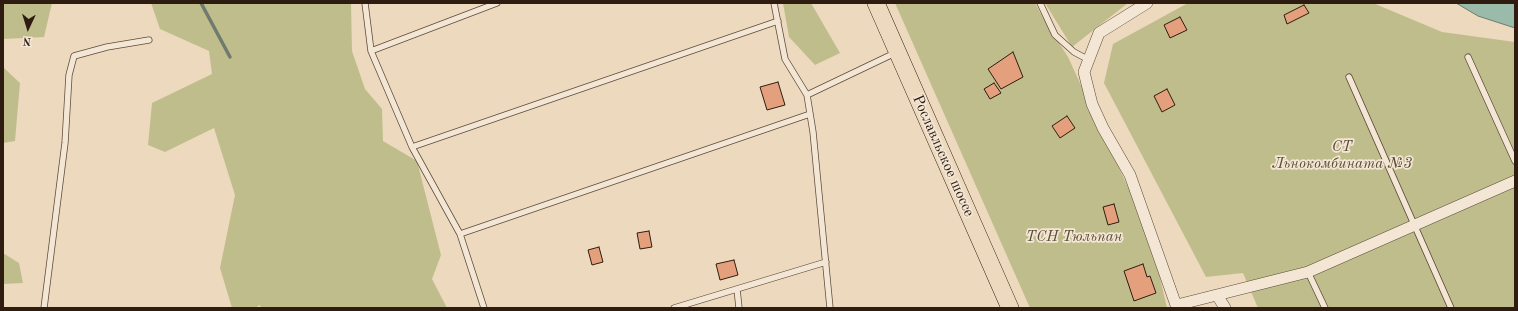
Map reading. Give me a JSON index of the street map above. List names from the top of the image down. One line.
{"streets":{"main road":["Рославльское шоссе"]},"parks":["СТ Льнокомбината №3","ТСН Тюльпан"],"north":"bottom"}
